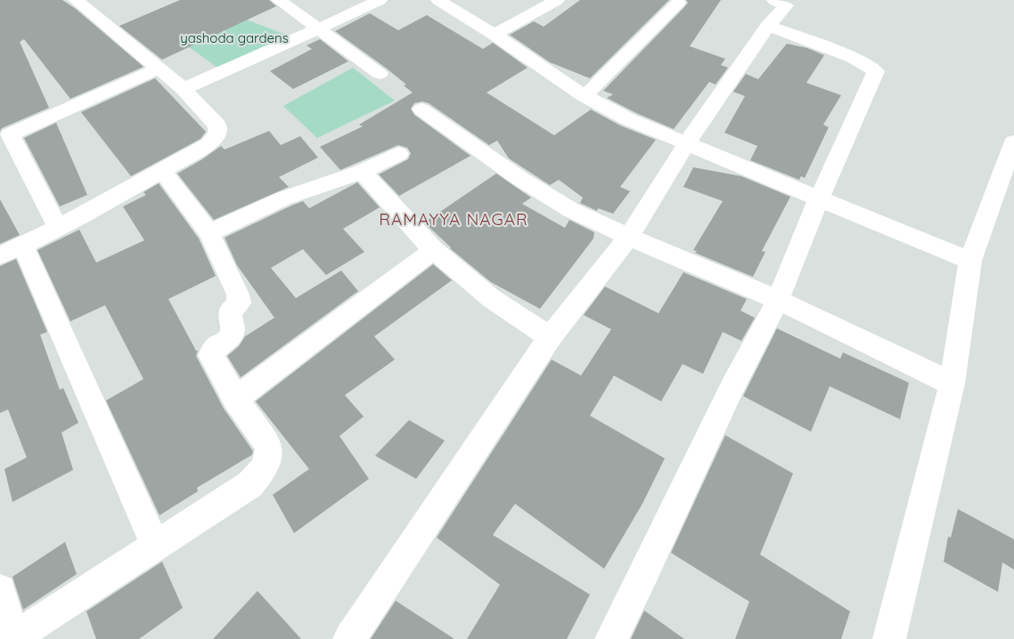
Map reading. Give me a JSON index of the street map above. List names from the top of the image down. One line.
{"districts":["RAMAYYA NAGAR"],"parks":["yashoda gardens"]}
